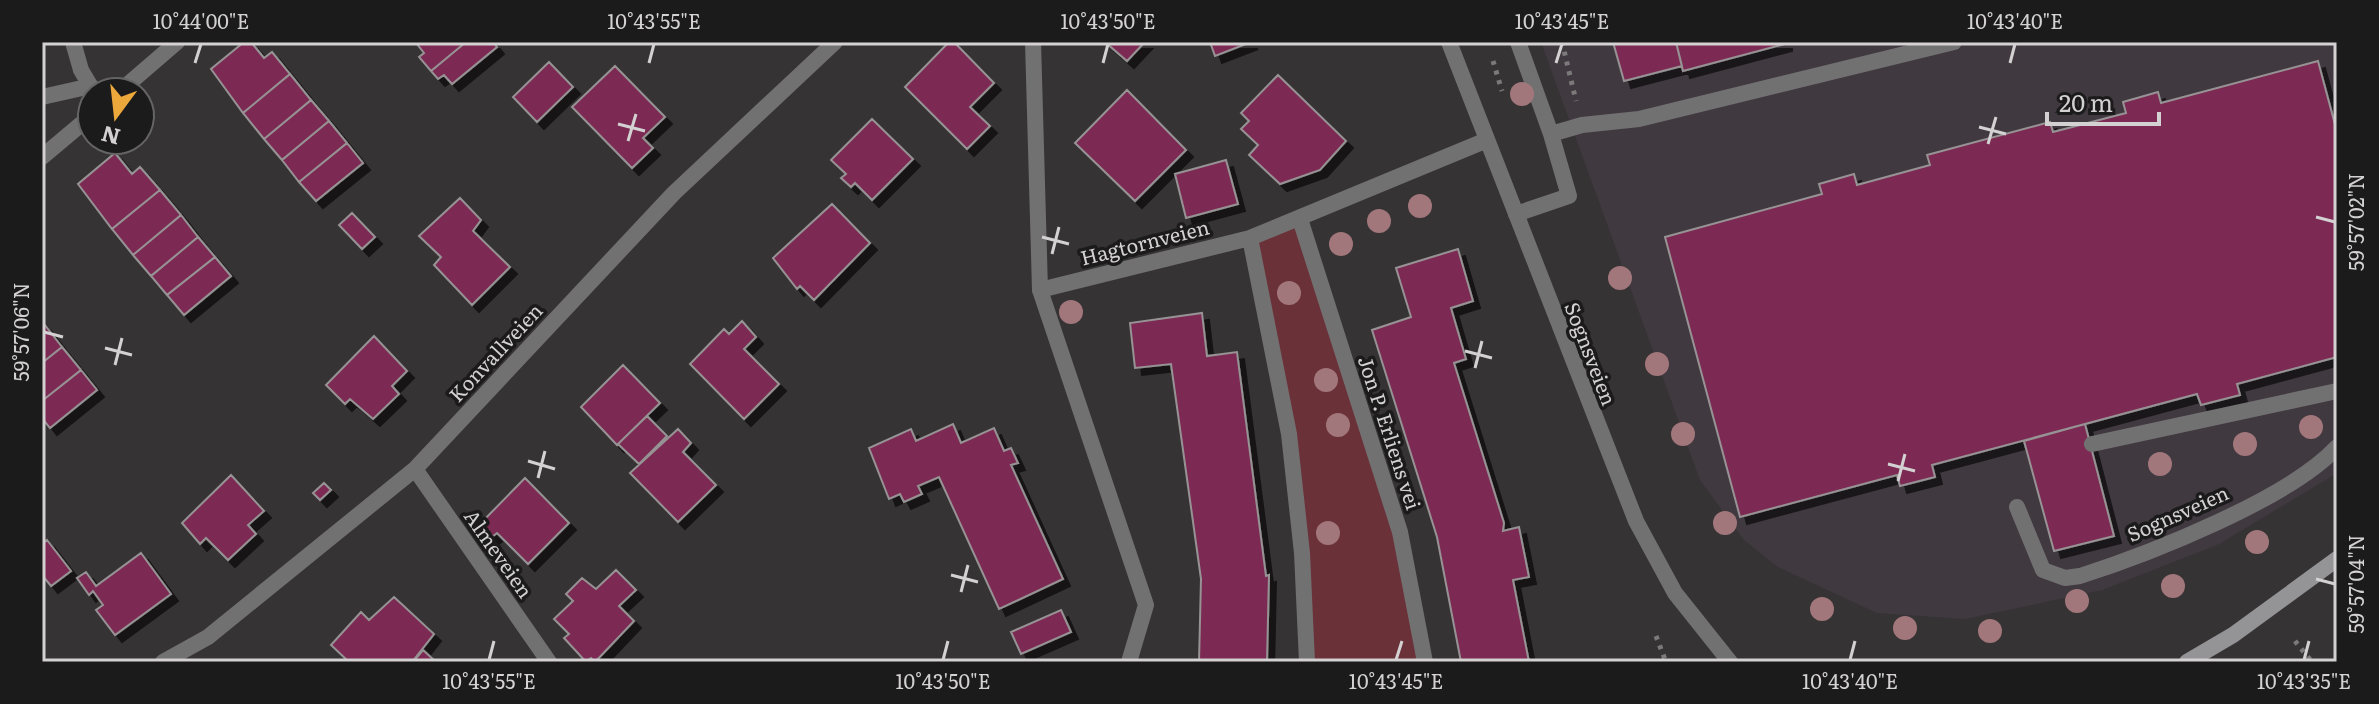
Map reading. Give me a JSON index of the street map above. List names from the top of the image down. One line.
{"streets":{"street":["Hagtornveien","Konvallveien","Sognsveien","Jon P. Erliens vei","Almeveien"]},"crossings":[["Hagtornveien","Sognsveien"],["Hagtornveien","Jon P. Erliens vei"],["Konvallveien","Almeveien"]],"scale_bar":"20 m","north":"bottom","coordinates":["10°44'00\"E","10°43'55\"E","10°43'50\"E","10°43'45\"E","10°43'40\"E","59°57'02\"N","59°57'06\"N","59°57'04\"N","10°43'35\"E"]}
